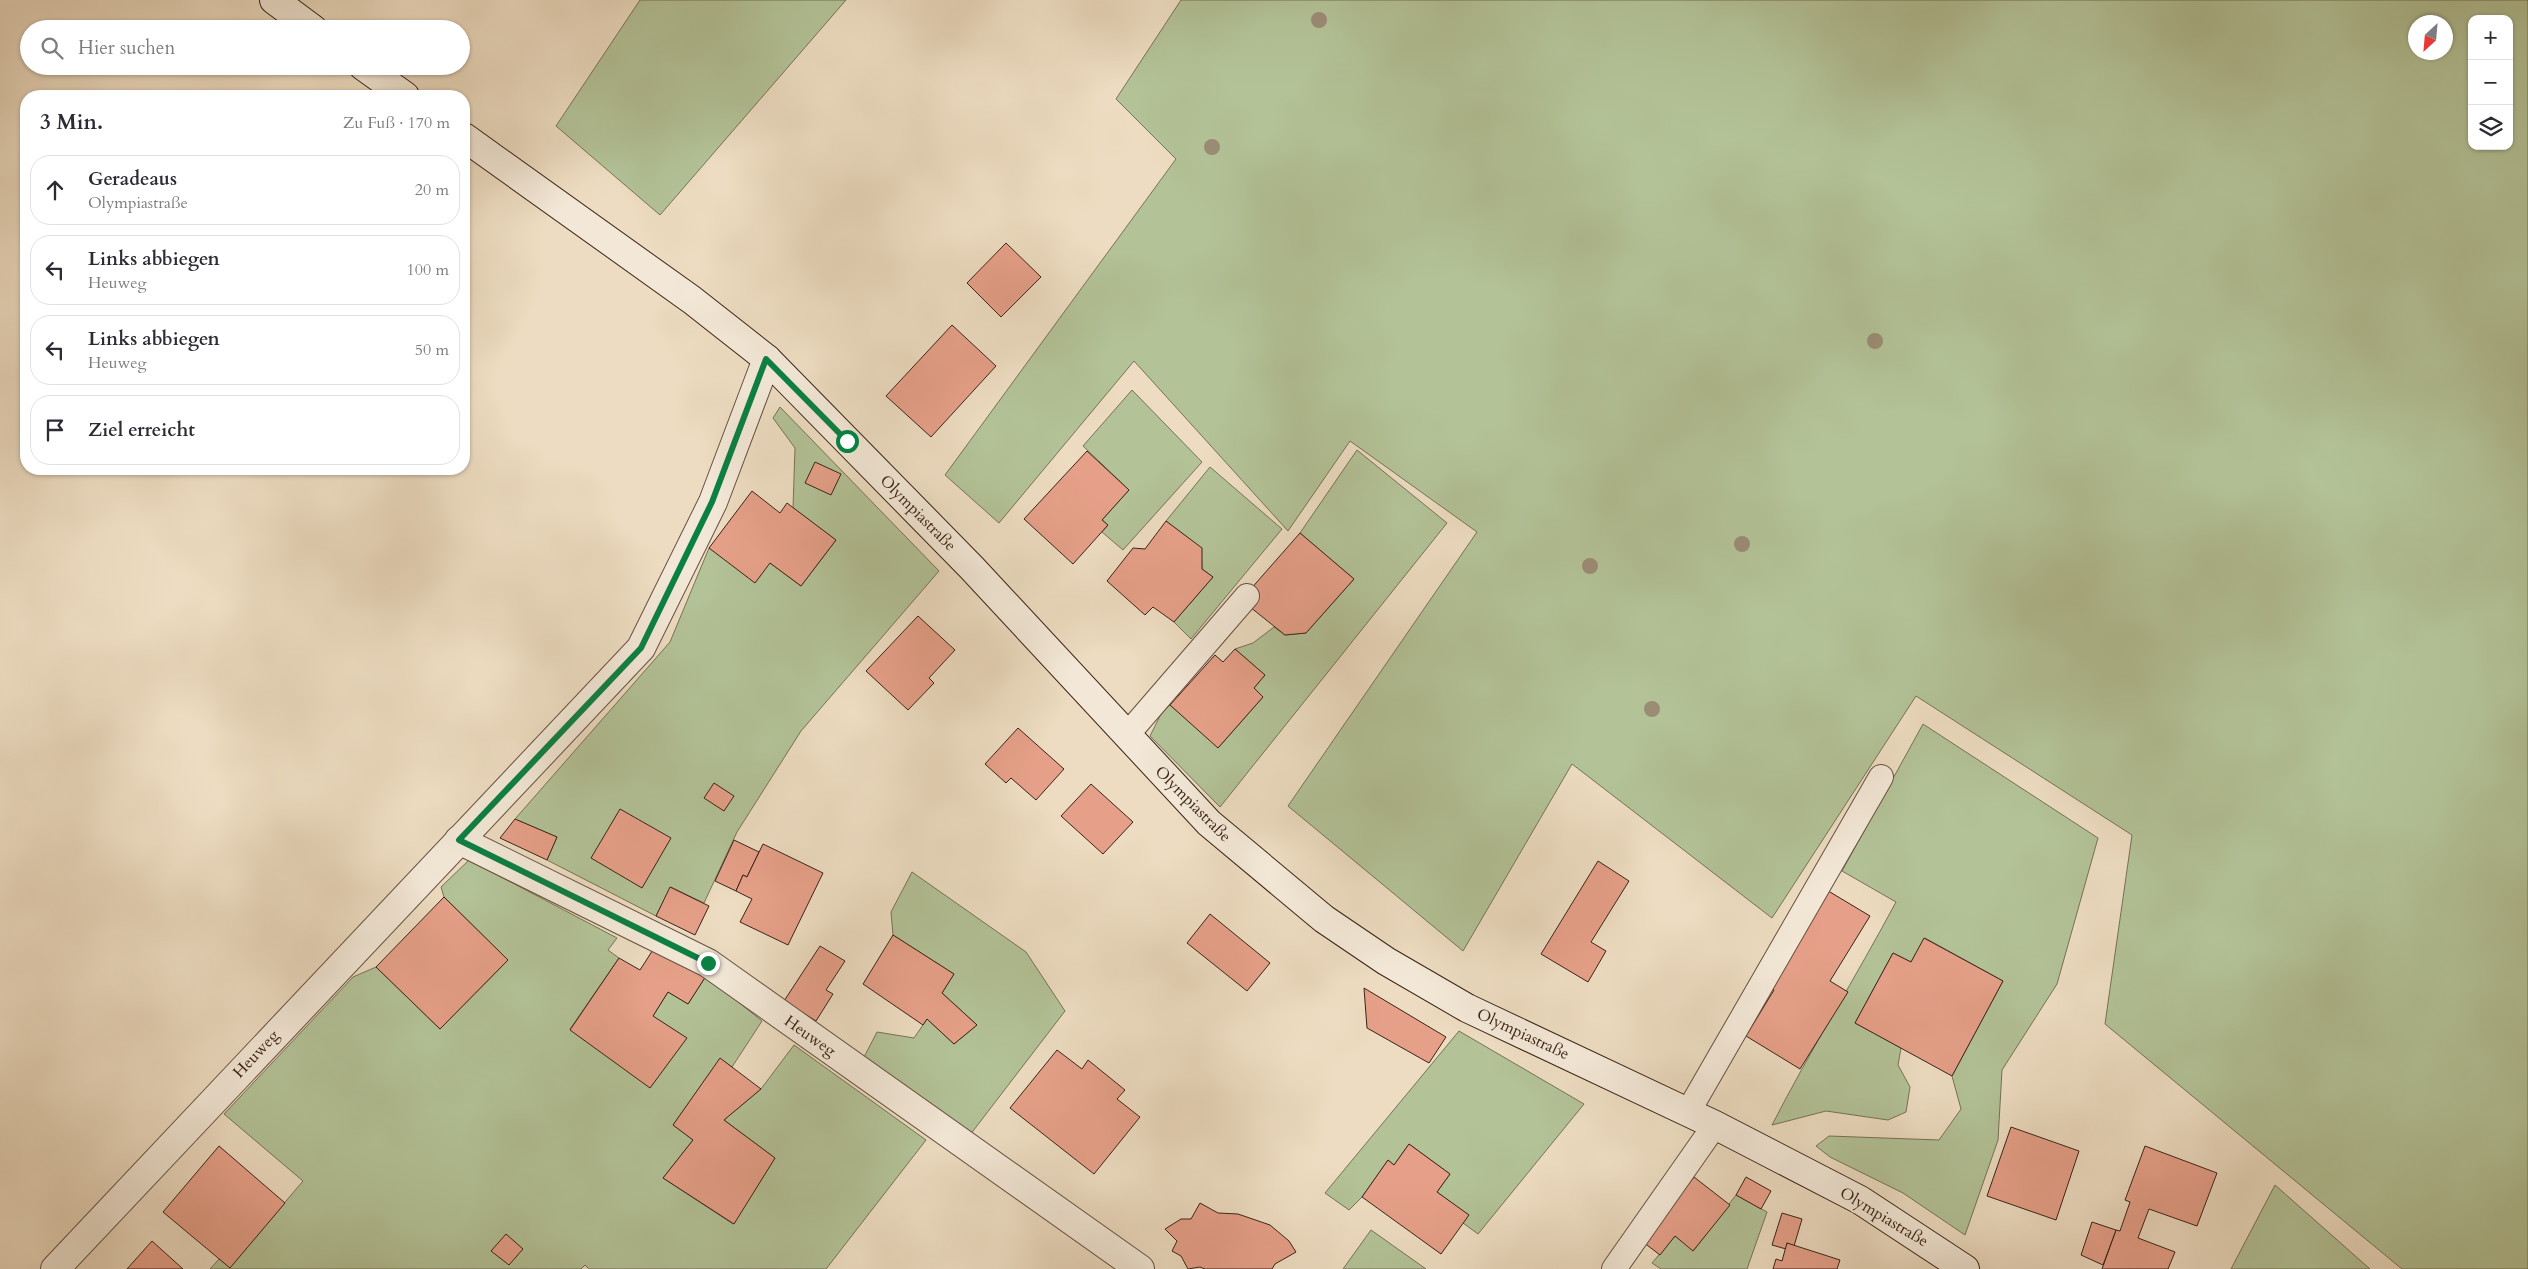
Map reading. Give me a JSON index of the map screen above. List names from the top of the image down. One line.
{"streets":{"main road":["Olympiastraße","Heuweg"]},"crossings":[["Olympiastraße","Heuweg"]],"north":"bottom left","page":{"map_buttons":["+","−"],"search":"Hier suchen","heading":["3 Min.","Zu Fuß · 170 m"],"list":[["Geradeaus","Olympiastraße","20 m"],["Links abbiegen","Heuweg","100 m"],["Links abbiegen","Heuweg","50 m"],"Ziel erreicht"]}}
